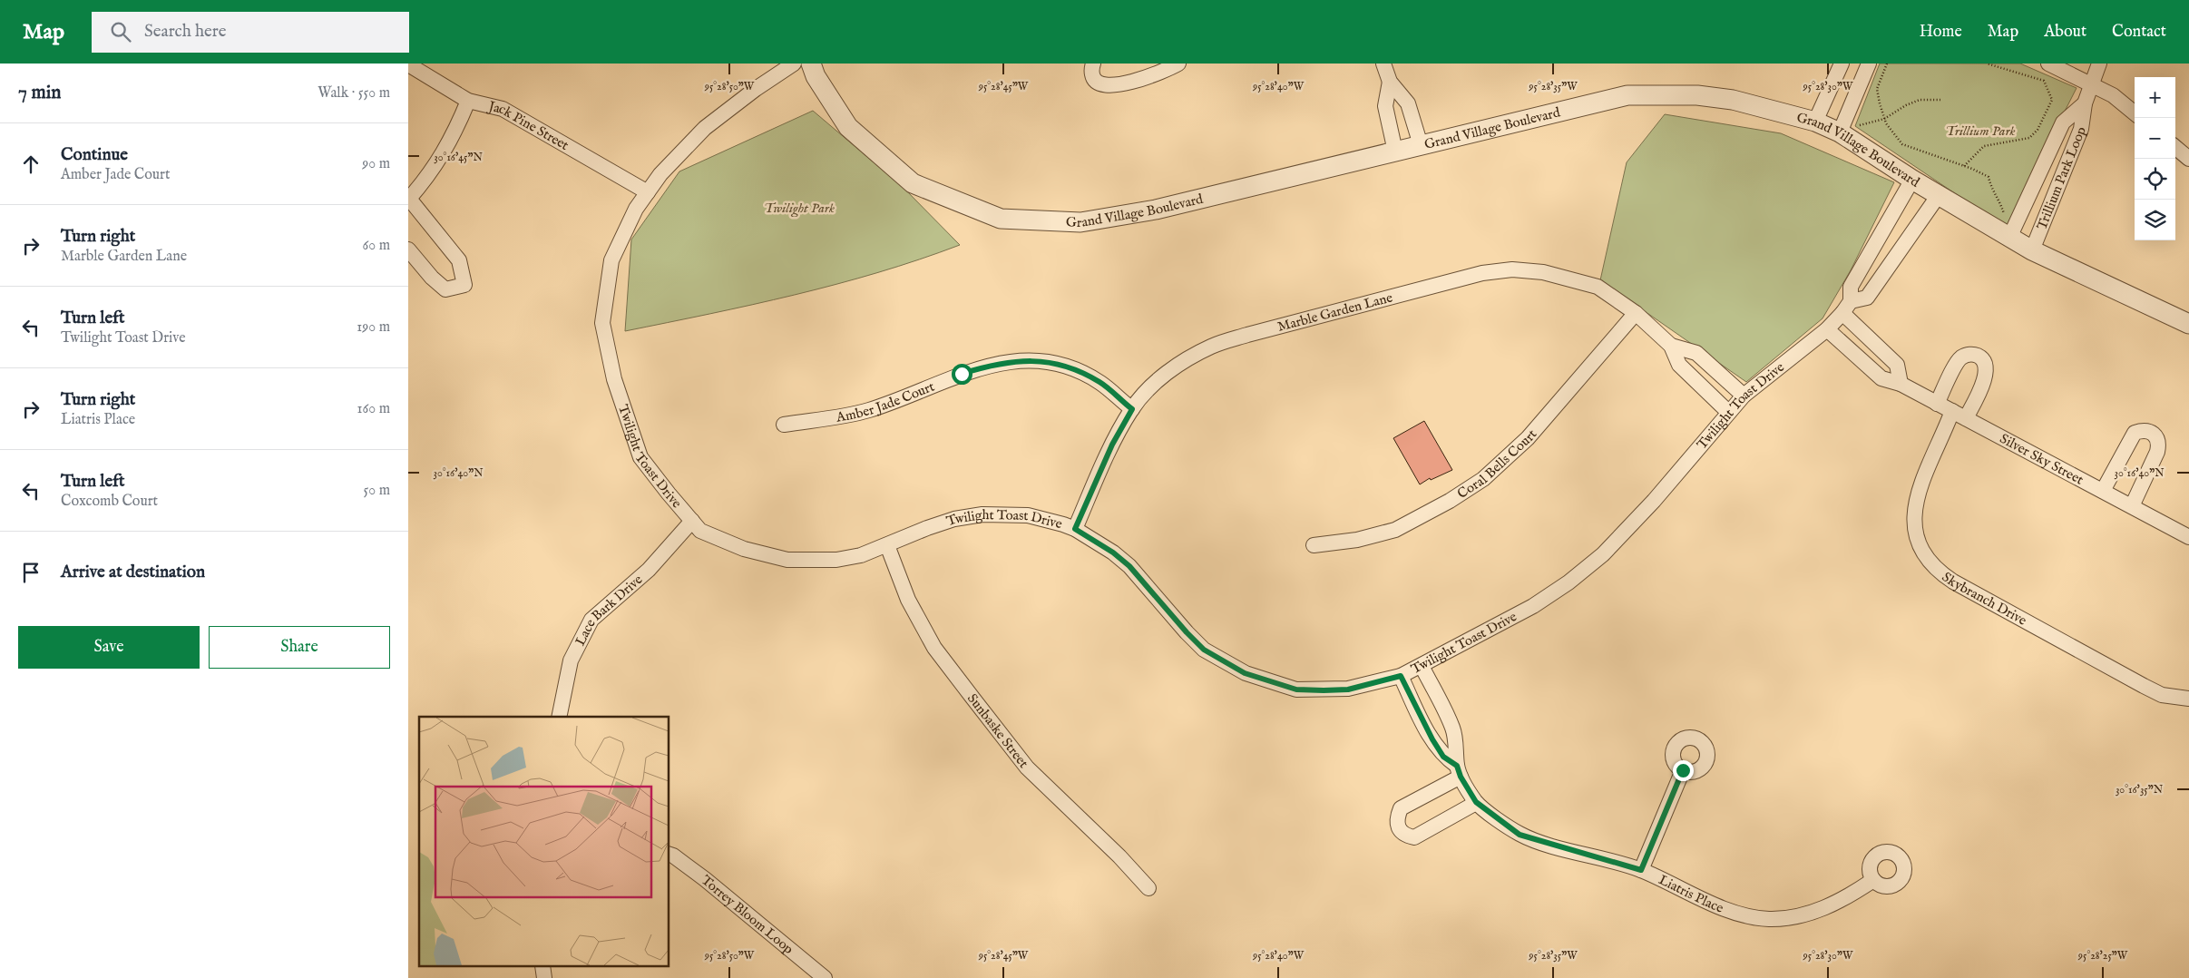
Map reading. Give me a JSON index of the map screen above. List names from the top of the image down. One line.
{"streets":{"street":["Jack Pine Street","Grand Village Boulevard","Trillium Park Loop","Marble Garden Lane","Amber Jade Court","Twilight Toast Drive","Silver Sky Street","Coral Bells Court","Skybranch Drive","Lace Bark Drive","Sunbaske Street","Liatris Place","Torrey Bloom Loop"]},"crossings":[["Jack Pine Street","Twilight Toast Drive"],["Grand Village Boulevard","Trillium Park Loop"],["Grand Village Boulevard","Twilight Toast Drive"],["Marble Garden Lane","Amber Jade Court"],["Marble Garden Lane","Twilight Toast Drive"],["Marble Garden Lane","Coral Bells Court"],["Twilight Toast Drive","Silver Sky Street"],["Twilight Toast Drive","Lace Bark Drive"],["Twilight Toast Drive","Sunbaske Street"],["Twilight Toast Drive","Liatris Place"],["Silver Sky Street","Skybranch Drive"]],"parks":["Trillium Park","Twilight Park"],"page":{"header":"Map","search":"Search here","nav":["Home","Map","About","Contact"],"heading":["7 min","Walk · 550 m"],"map_buttons":["+","−"],"list":[["Continue","Amber Jade Court","90 m"],["Turn right","Marble Garden Lane","60 m"],["Turn left","Twilight Toast Drive","190 m"],["Turn right","Liatris Place","160 m"],["Turn left","Coxcomb Court","50 m"],"Arrive at destination"],"buttons":["Save","Share"]},"coordinates":["95°28'50\"W","95°28'45\"W","95°28'40\"W","95°28'35\"W","95°28'30\"W","30°16'45\"N","30°16'40\"N","30°16'35\"N","95°28'25\"W"]}
